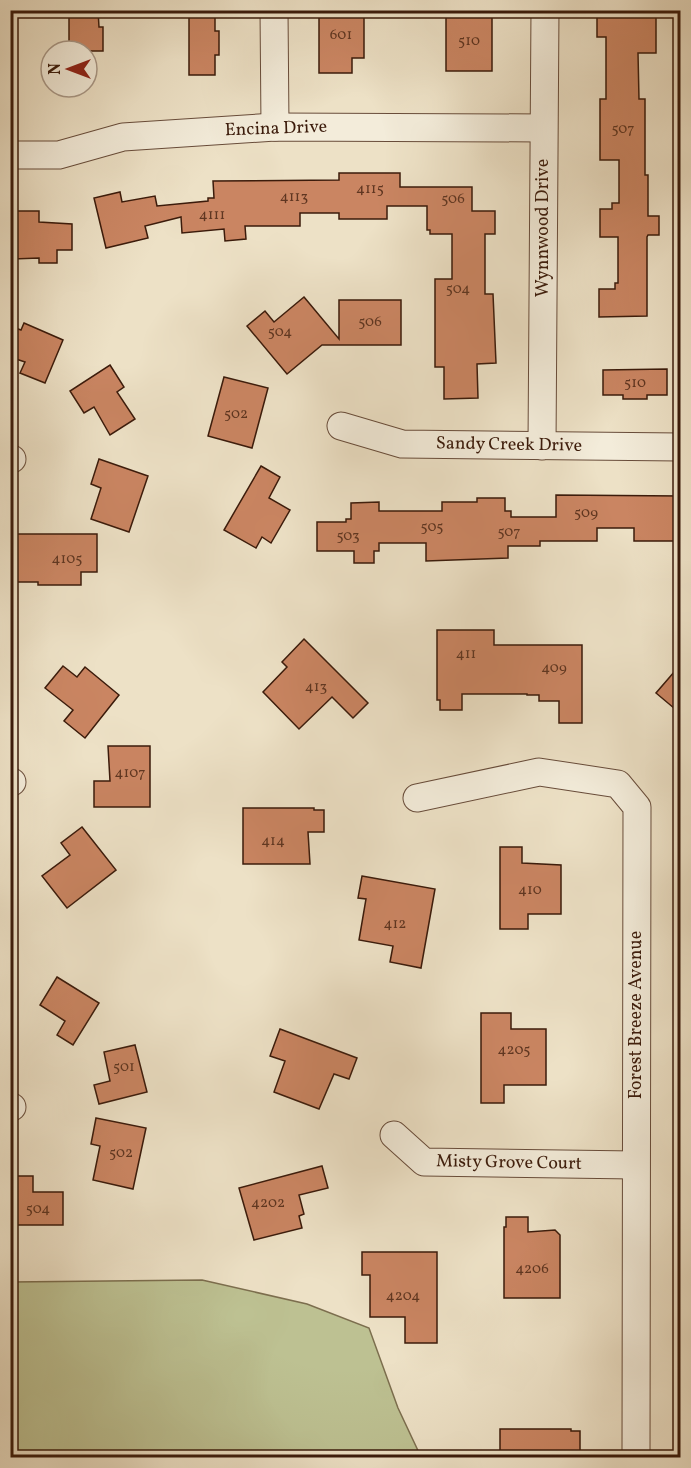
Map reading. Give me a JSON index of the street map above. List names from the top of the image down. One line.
{"streets":{"street":["Encina Drive","Wynnwood Drive","Sandy Creek Drive","Forest Breeze Avenue","Misty Grove Court"]},"crossings":[["Encina Drive","Wynnwood Drive"],["Wynnwood Drive","Sandy Creek Drive"],["Forest Breeze Avenue","Misty Grove Court"]],"house_numbers":["601","510","507","4115","4113","506","4111","504","506","504","510","502","509","505","507","503","4105","411","409","413","4107","414","410","412","4205","501","502","4202","504","4206","4204"],"north":"left"}
